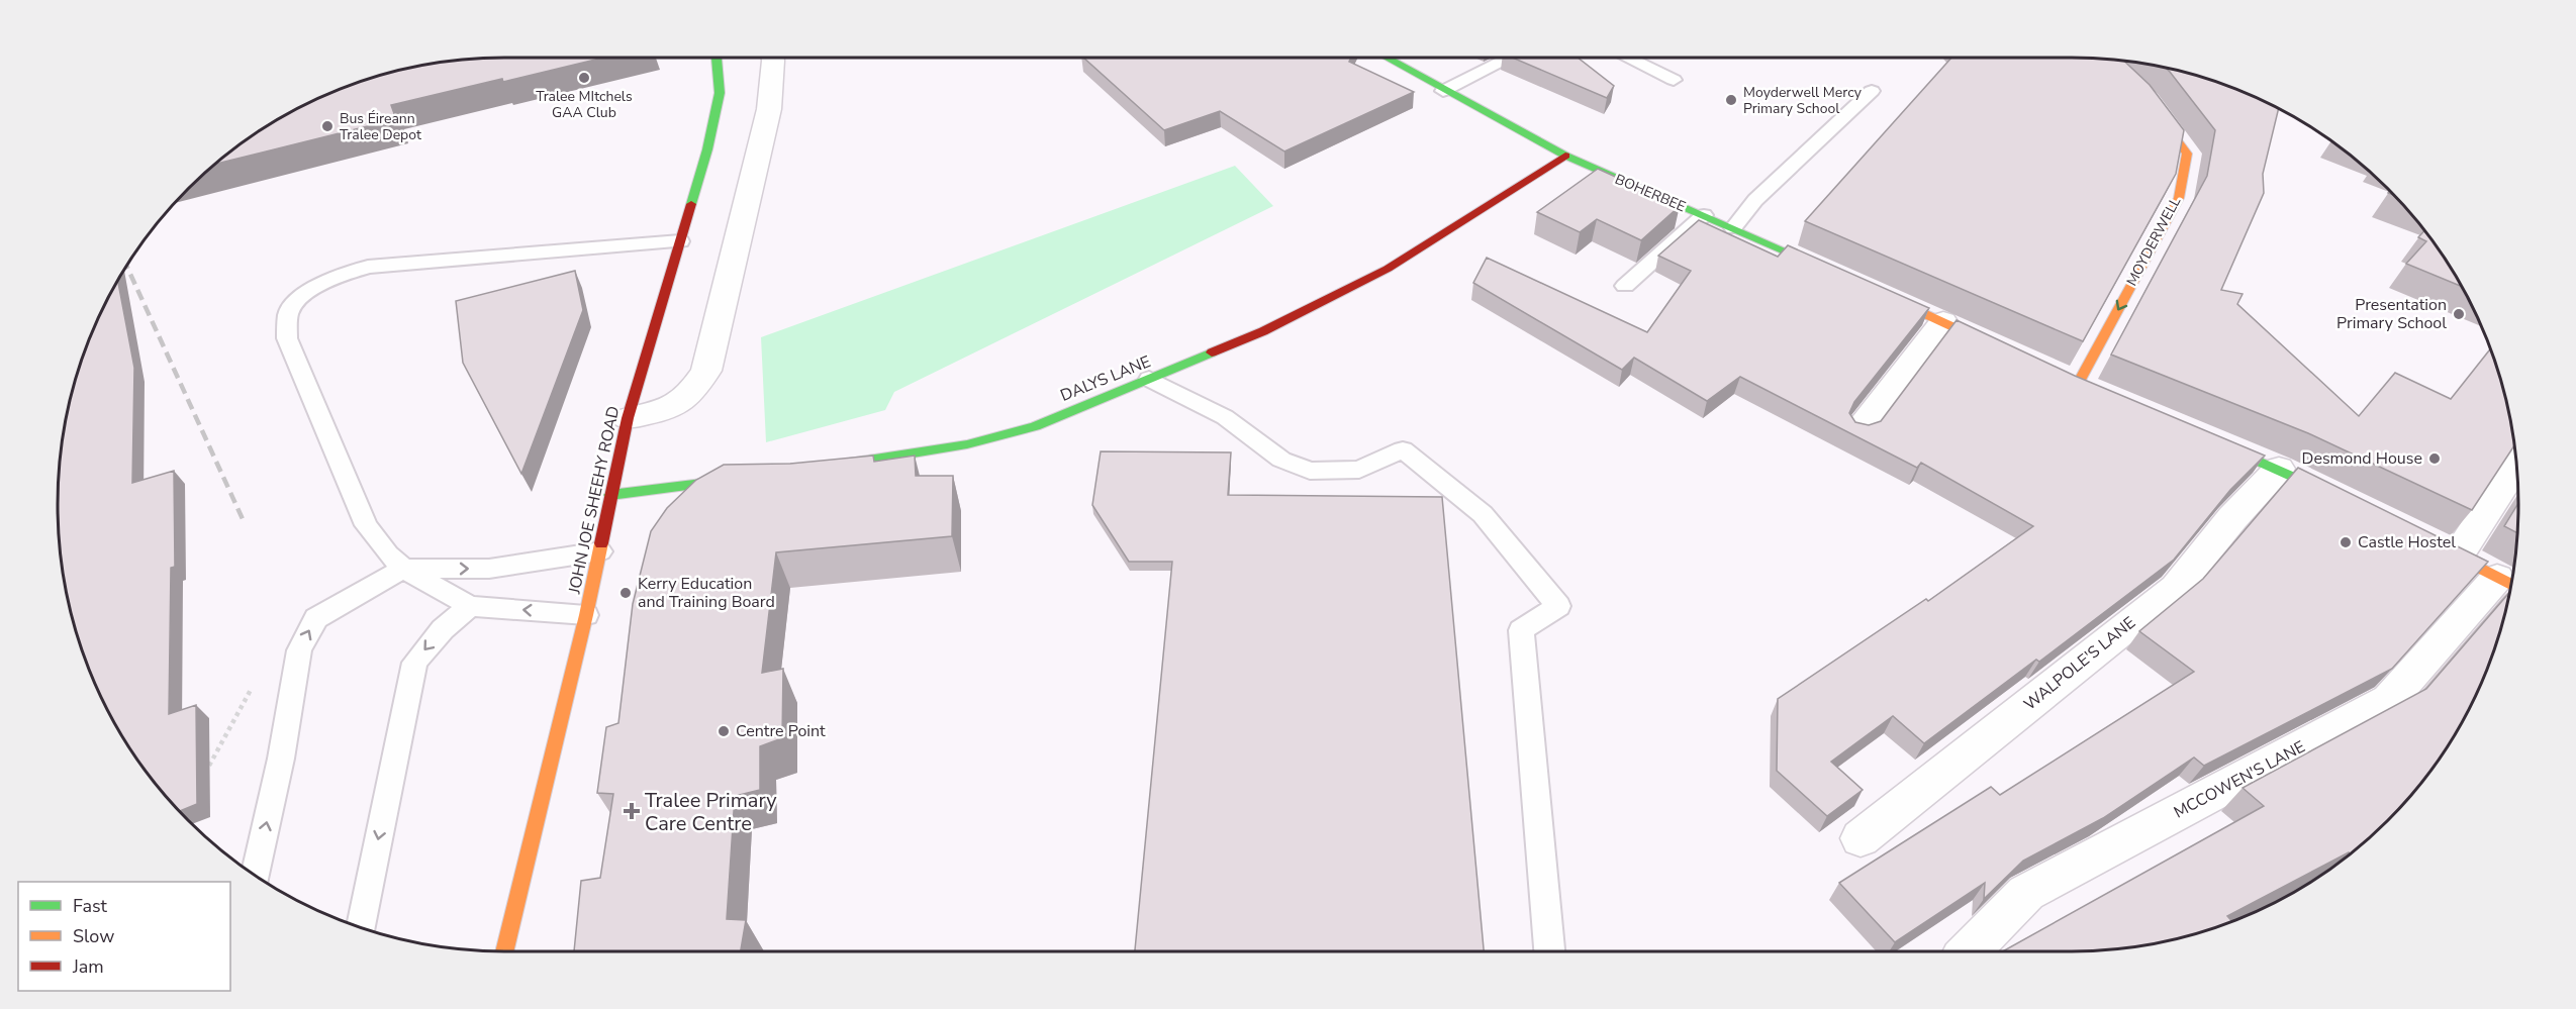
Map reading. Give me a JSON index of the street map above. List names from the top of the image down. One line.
{"streets":{"main road":["BOHERBEE","MOYDERWELL","DALYS LANE","JOHN JOE SHEEHY ROAD"],"street":["WALPOLE'S LANE","MCCOWEN'S LANE"]},"crossings":[["BOHERBEE","DALYS LANE"]],"one_way":["MOYDERWELL"],"places":{"other":["Tralee MItchels GAA Club","Moyderwell Mercy Primary School","Bus Éireann Tralee Depot","Presentation Primary School","Desmond House","Castle Hostel","Kerry Education and Training Board","Centre Point"],"health":["Tralee Primary Care Centre"]},"legend":["Fast","Slow","Jam"]}
